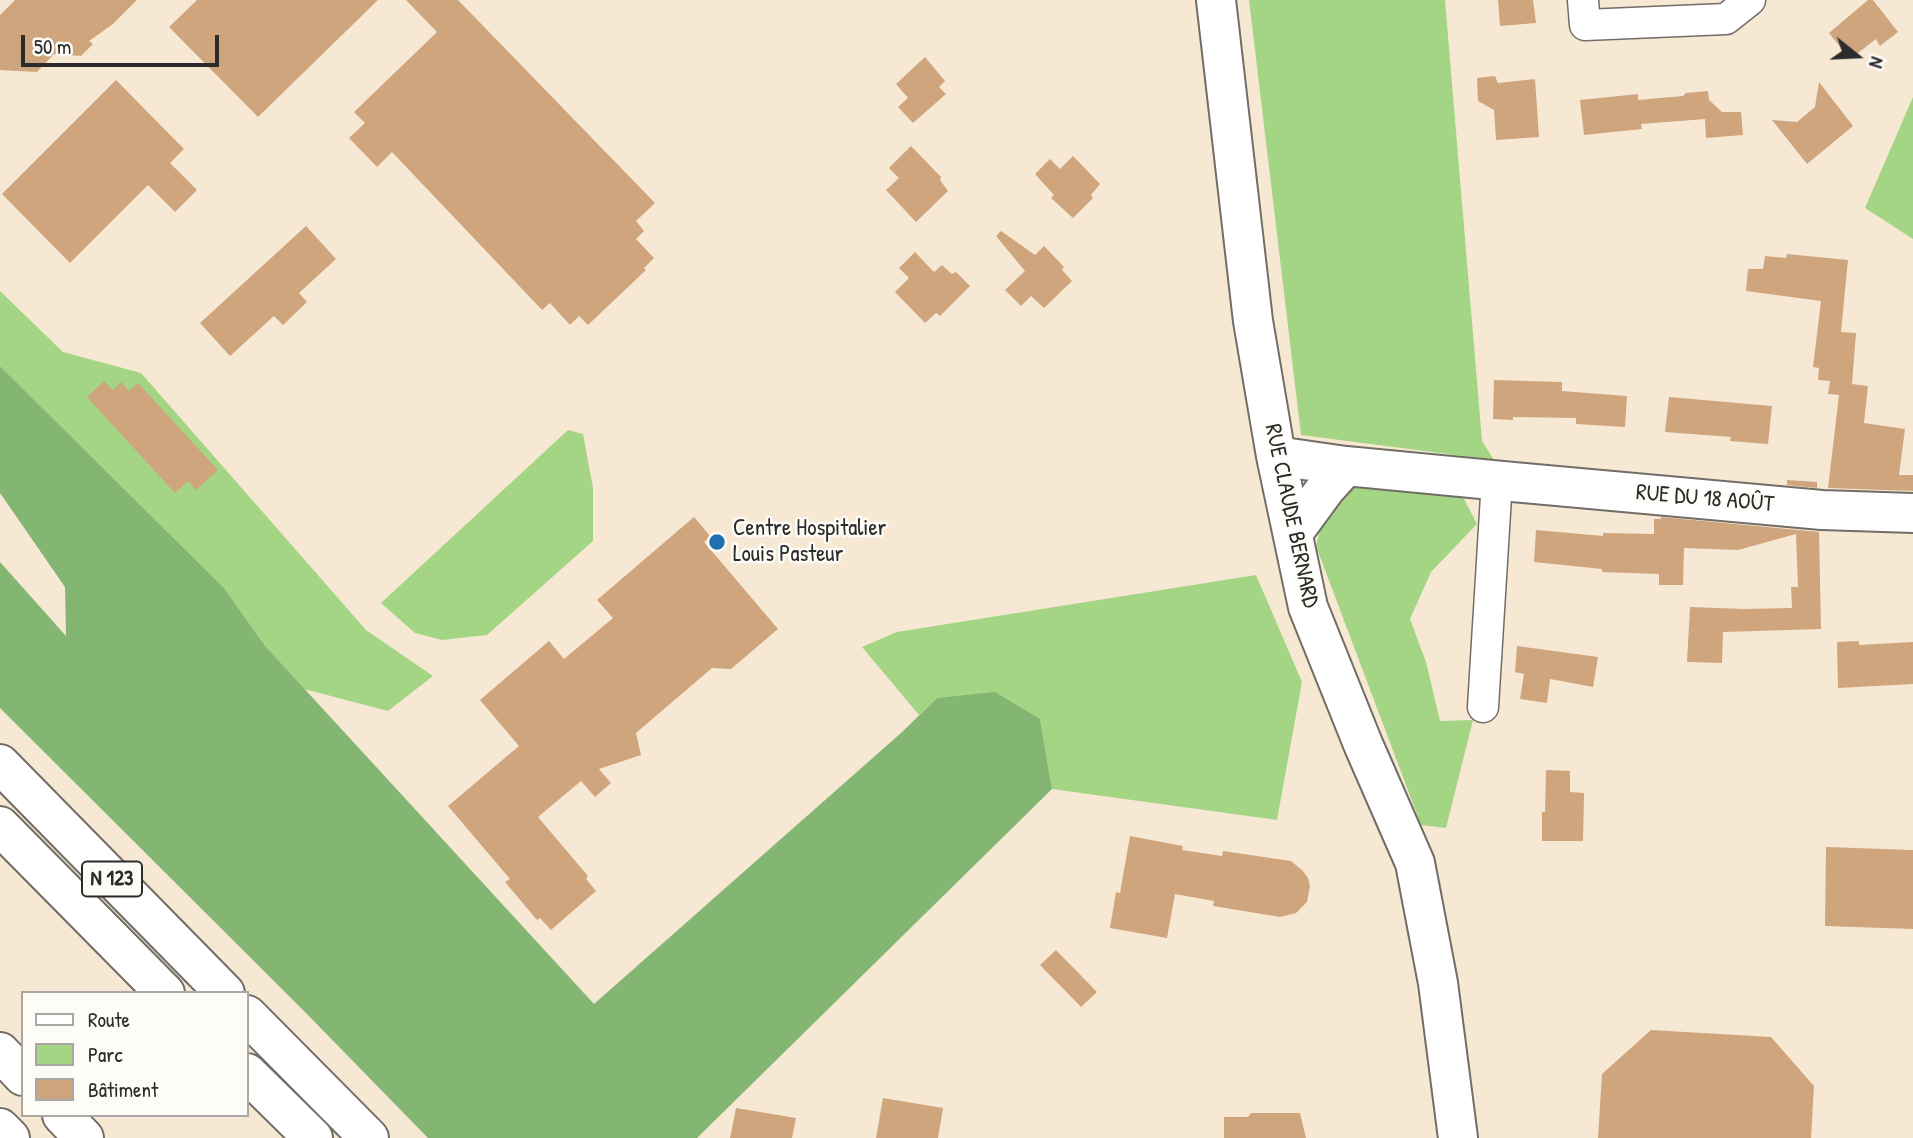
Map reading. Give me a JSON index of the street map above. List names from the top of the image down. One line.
{"streets":{"main road":["RUE DU 18 AOÛT","RUE CLAUDE BERNARD","N 123"]},"crossings":[["RUE DU 18 AOÛT","RUE CLAUDE BERNARD"]],"places":["Centre Hospitalier Louis Pasteur"],"legend":["Route","Parc","Bâtiment"],"scale_bar":"50 m","north":"right"}
